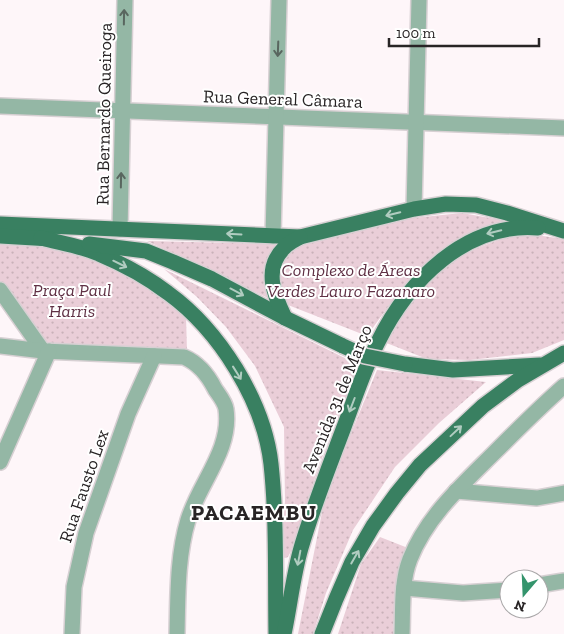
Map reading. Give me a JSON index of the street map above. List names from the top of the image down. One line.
{"streets":{"main road":["Avenida 31 de Março"],"street":["Rua General Câmara","Rua Bernardo Queiroga","Rua Fausto Lex"]},"crossings":[["Rua General Câmara","Rua Bernardo Queiroga"]],"one_way":["Rua Bernardo Queiroga"],"districts":["PACAEMBU"],"parks":["Complexo de Áreas Verdes Lauro Fazanaro","Praça Paul Harris"],"scale_bar":"100 m","north":"bottom"}
